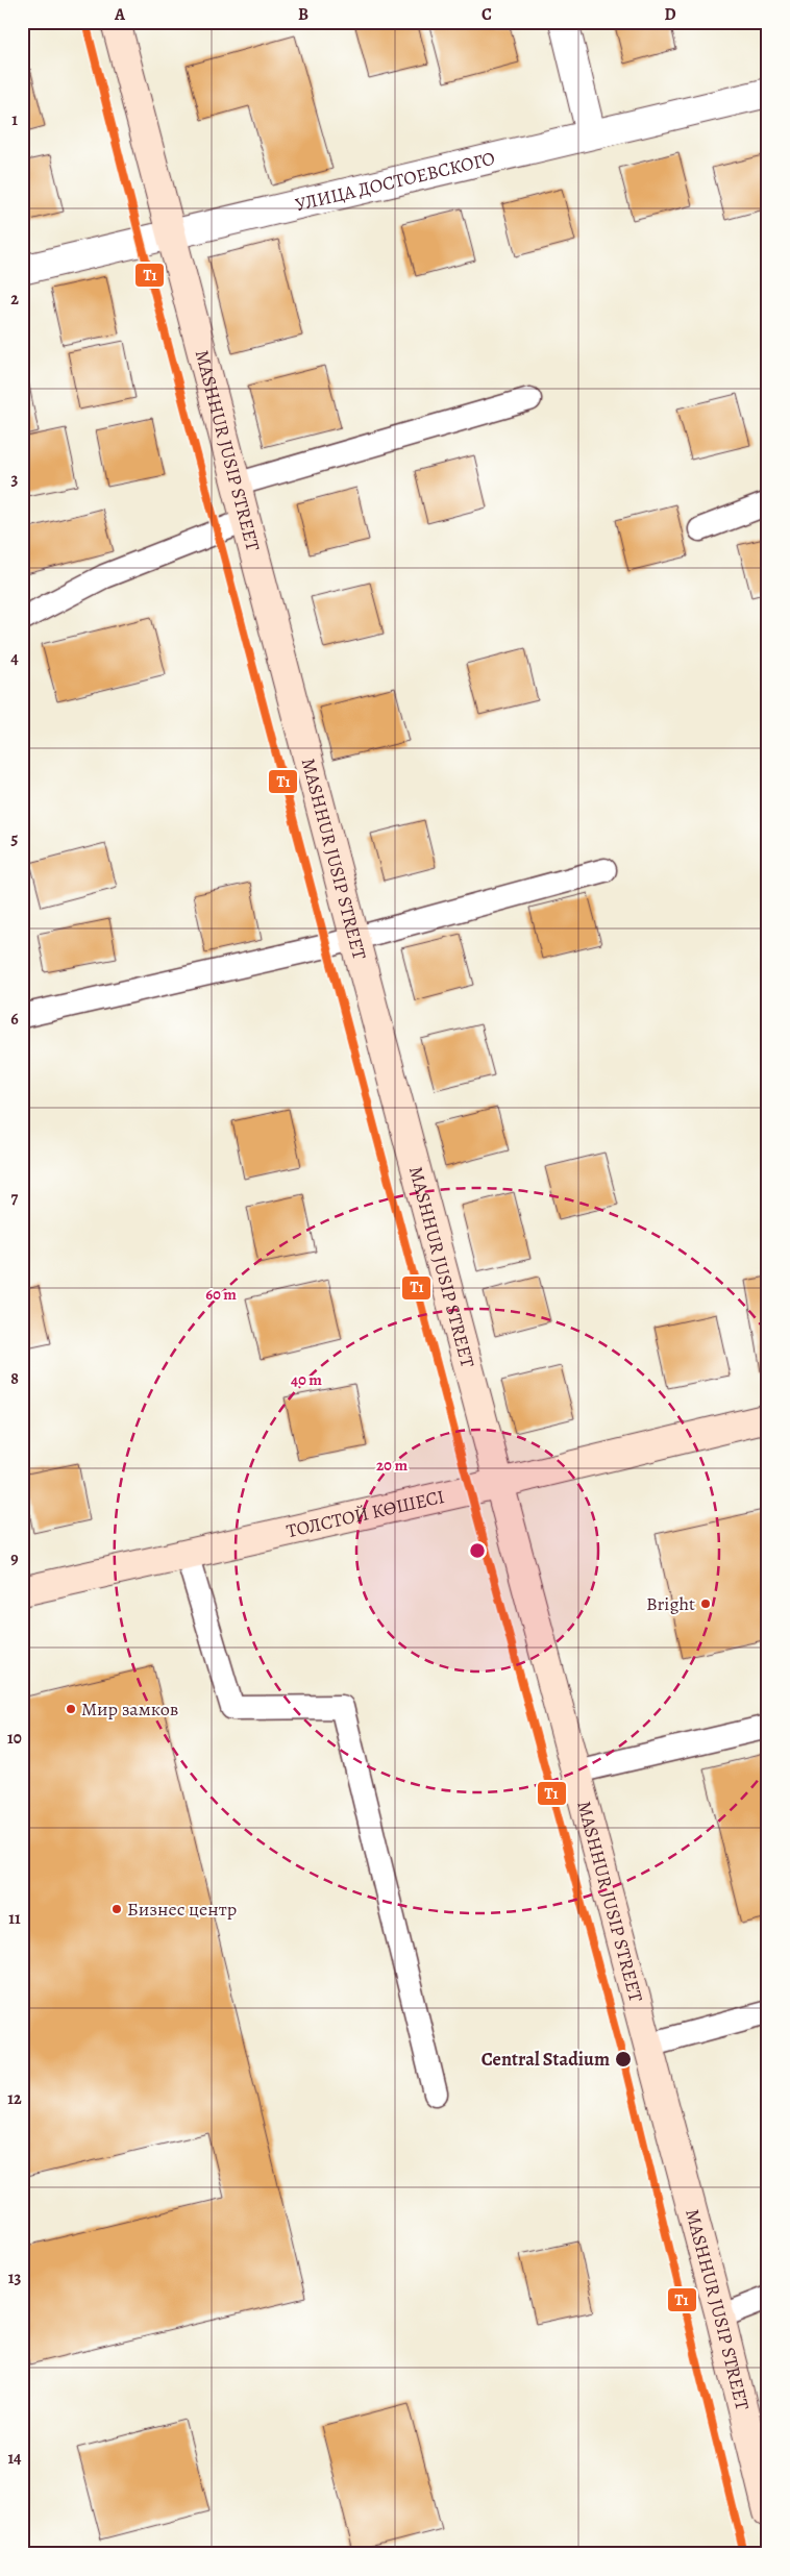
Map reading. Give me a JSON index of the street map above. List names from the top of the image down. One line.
{"streets":{"street":["УЛИЦА ДОСТОЕВСКОГО","MASHHUR JUSIP STREET","ТОЛСТОЙ КӨШЕСІ"]},"crossings":[["УЛИЦА ДОСТОЕВСКОГО","MASHHUR JUSIP STREET"],["MASHHUR JUSIP STREET","ТОЛСТОЙ КӨШЕСІ"]],"places":["Bright","Мир замков","Бизнес центр","Central Stadium"],"lines":["transit line T1"],"grid":{"columns":["A","B","C","D"],"rows":["1","2","3","4","5","6","7","8","9","10","11","12","13","14"]},"rings":["60 m","40 m","20 m"]}
